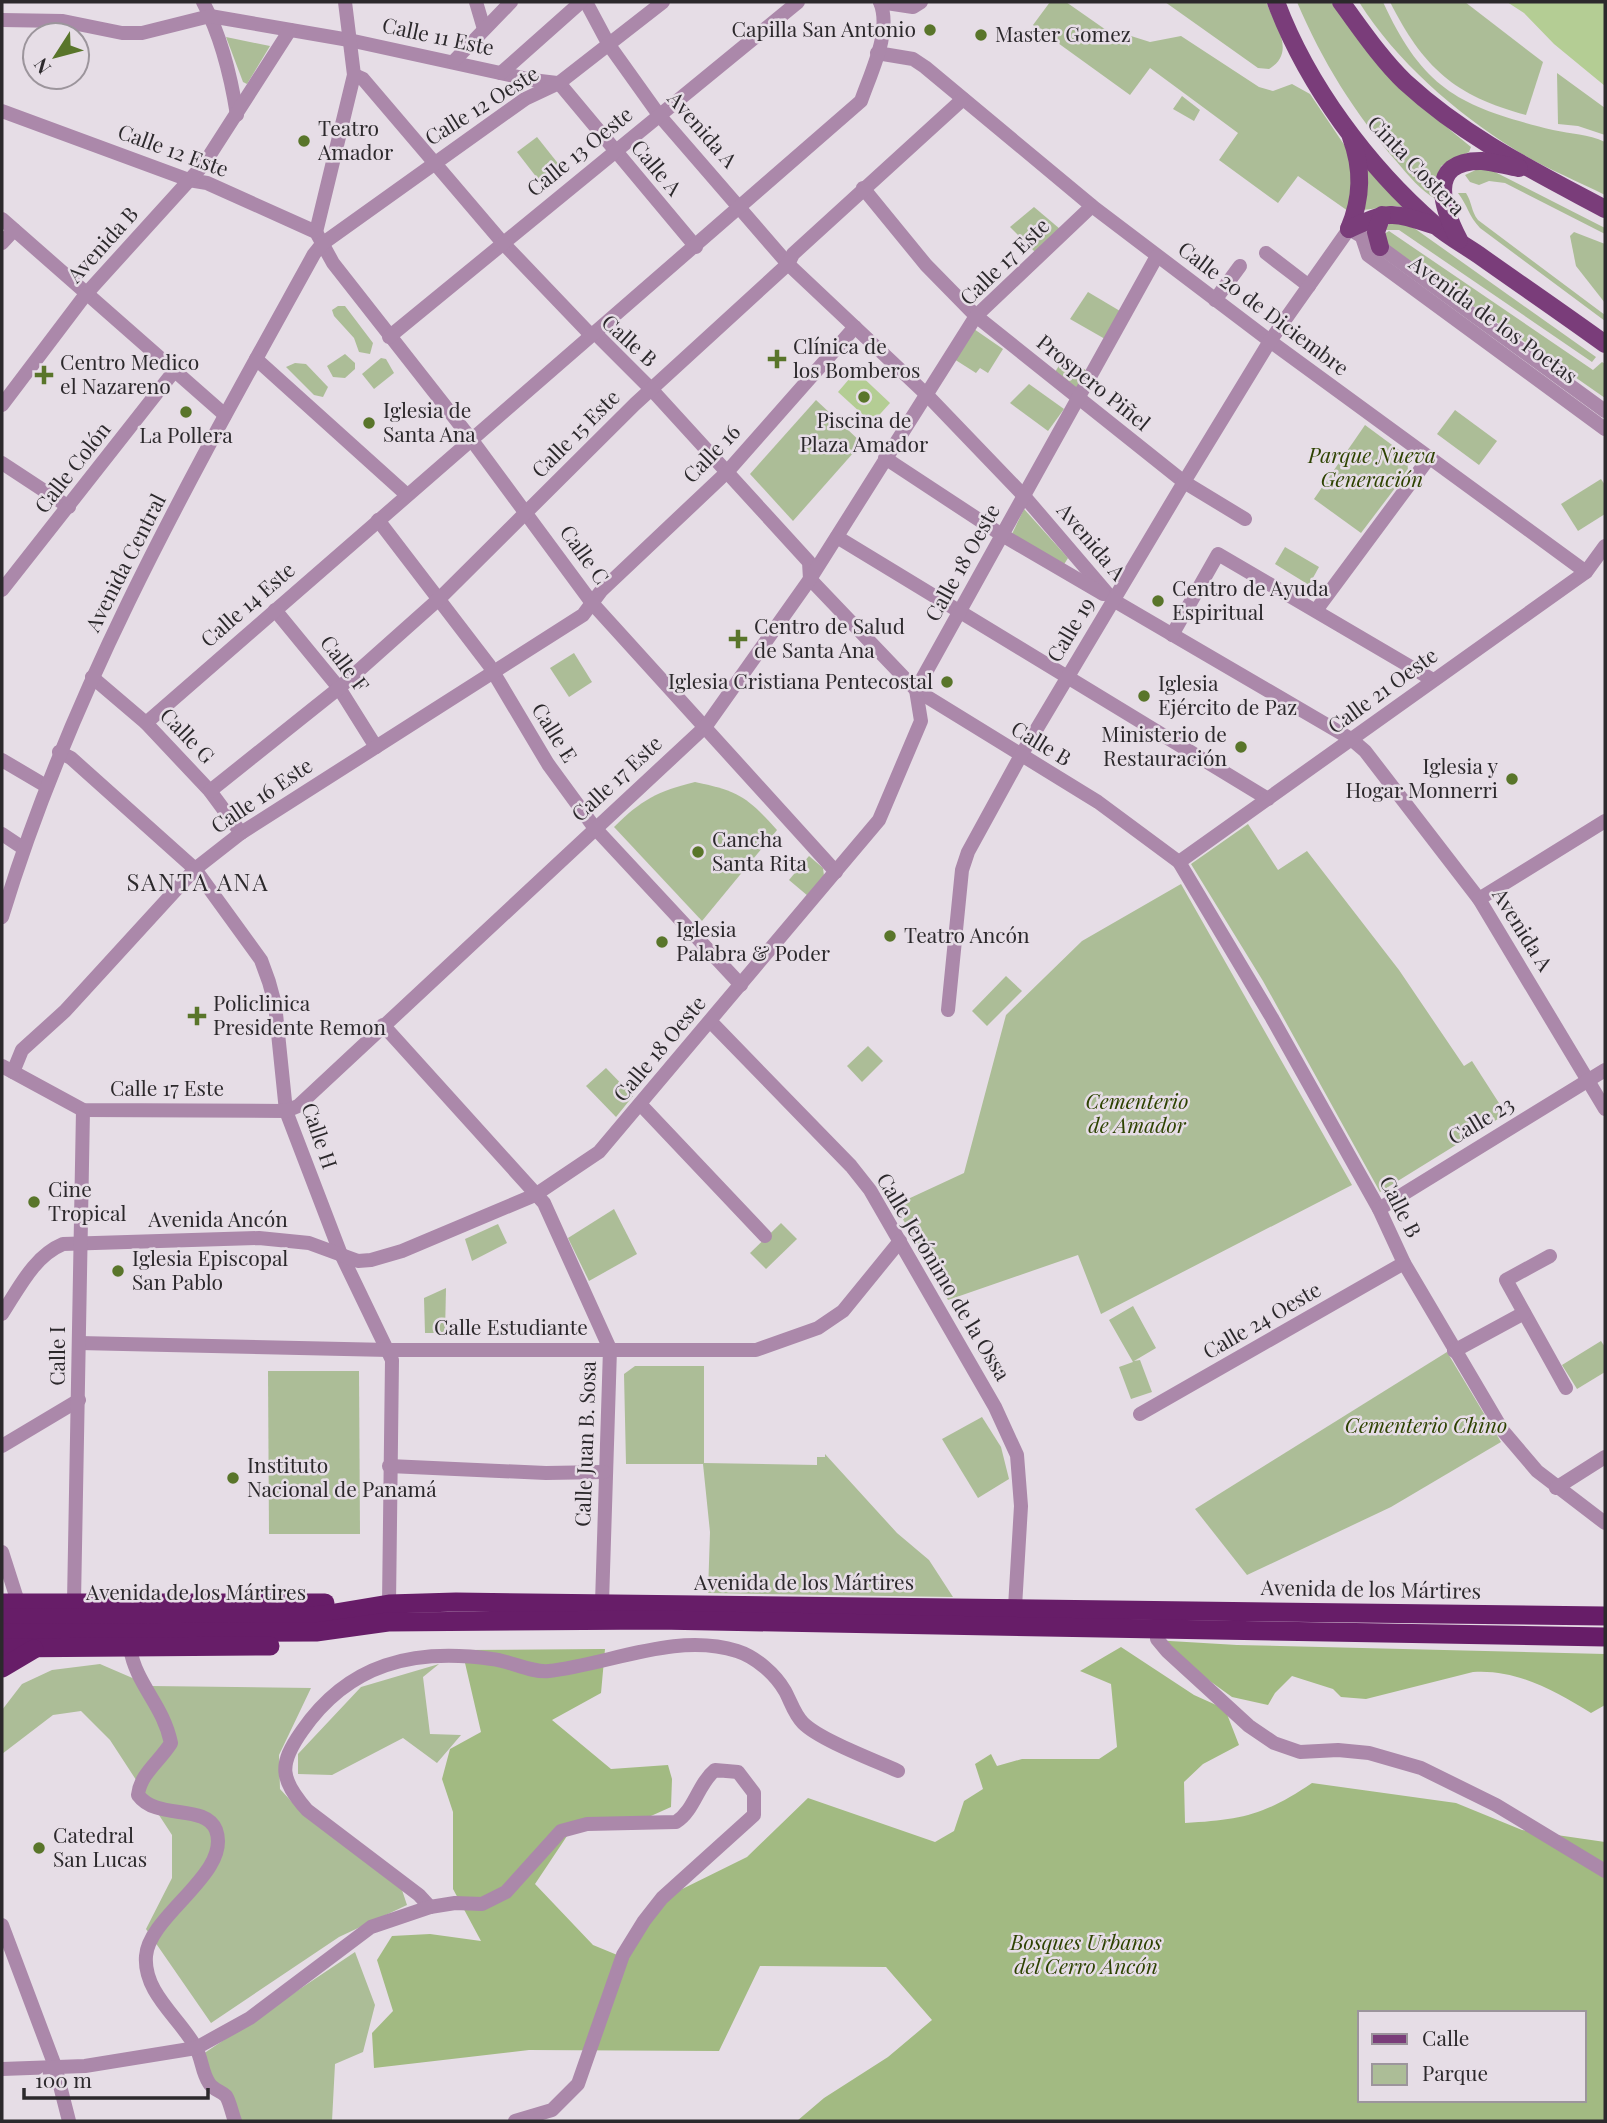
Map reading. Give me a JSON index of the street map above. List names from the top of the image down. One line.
{"streets":{"highway":["Avenida de los Mártires"],"main road":["Cinta Costera"],"street":["Calle 11 Este","Calle 12 Oeste","Avenida A","Calle 12 Este","Calle 13 Oeste","Calle A","Avenida B","Calle 17 Este","Calle 20 de Diciembre","Avenida de los Poetas","Calle B","Prospero Piñel","Calle 15 Este","Calle 16","Calle Colón","Calle C","Avenida Central","Calle 18 Oeste","Calle 14 Este","Calle 19","Calle F","Calle 21 Oeste","Calle E","Calle G","Calle 16 Este","Calle 23","Calle H","Avenida Ancón","Calle Jerónimo de la Ossa","Calle 24 Oeste","Calle Estudiante","Calle I","Calle Juan B. Sosa"]},"crossings":[["Calle 11 Este","Calle 12 Oeste"],["Calle 11 Este","Calle A"],["Calle 11 Este","Avenida B"],["Calle 11 Este","Avenida Central"],["Calle 12 Oeste","Avenida A"],["Calle 12 Oeste","Calle 12 Este"],["Calle 12 Oeste","Calle A"],["Calle 12 Oeste","Calle B"],["Calle 12 Oeste","Calle C"],["Calle 12 Oeste","Avenida Central"],["Avenida A","Calle 13 Oeste"],["Avenida A","Calle 17 Este"],["Avenida A","Calle 15 Este"],["Avenida A","Calle 16"],["Avenida A","Calle 18 Oeste"],["Avenida A","Calle 14 Este"],["Avenida A","Calle 19"],["Avenida A","Calle 21 Oeste"],["Avenida A","Calle 23"],["Calle 12 Este","Avenida B"],["Calle 12 Este","Calle C"],["Calle 12 Este","Avenida Central"],["Calle 13 Oeste","Calle A"],["Calle 13 Oeste","Calle B"],["Calle 13 Oeste","Calle C"],["Calle A","Calle 14 Este"],["Calle 17 Este","Calle 20 de Diciembre"],["Calle 17 Este","Calle B"],["Calle 17 Este","Prospero Piñel"],["Calle 17 Este","Calle C"],["Calle 17 Este","Calle E"],["Calle 17 Este","Calle 16 Este"],["Calle 17 Este","Calle H"],["Calle 17 Este","Calle I"],["Calle 17 Este","Calle Juan B. Sosa"],["Calle 20 de Diciembre","Calle 15 Este"],["Calle 20 de Diciembre","Calle 18 Oeste"],["Calle 20 de Diciembre","Calle 14 Este"],["Calle 20 de Diciembre","Calle 19"],["Calle 20 de Diciembre","Calle 21 Oeste"],["Avenida de los Poetas","Calle 19"],["Calle B","Calle 15 Este"],["Calle B","Calle 16"],["Calle B","Avenida Central"],["Calle B","Calle 18 Oeste"],["Calle B","Calle 14 Este"],["Calle B","Calle 19"],["Calle B","Calle 21 Oeste"],["Calle B","Calle 23"],["Calle B","Calle 24 Oeste"],["Prospero Piñel","Calle 15 Este"],["Prospero Piñel","Calle 18 Oeste"],["Prospero Piñel","Calle 19"],["Calle 15 Este","Calle C"],["Calle 15 Este","Calle F"],["Calle 15 Este","Calle E"],["Calle 15 Este","Calle G"],["Calle 16","Calle C"],["Calle 16","Calle 16 Este"],["Calle C","Avenida Central"],["Calle C","Calle 18 Oeste"],["Calle C","Calle 14 Este"],["Calle C","Calle 16 Este"],["Avenida Central","Calle G"],["Avenida Central","Calle H"],["Calle 18 Oeste","Calle E"],["Calle 18 Oeste","Avenida Ancón"],["Calle 18 Oeste","Calle Jerónimo de la Ossa"],["Calle 18 Oeste","Calle Juan B. Sosa"],["Calle 14 Este","Calle F"],["Calle 14 Este","Calle E"],["Calle 14 Este","Calle G"],["Calle F","Calle 16 Este"],["Calle E","Calle 16 Este"],["Calle G","Calle 16 Este"],["Calle 16 Este","Calle H"],["Calle H","Avenida Ancón"],["Calle H","Calle Estudiante"],["Calle H","Avenida de los Mártires"],["Avenida Ancón","Calle I"],["Avenida Ancón","Calle Juan B. Sosa"],["Calle Jerónimo de la Ossa","Calle Estudiante"],["Calle Jerónimo de la Ossa","Avenida de los Mártires"],["Calle Estudiante","Calle I"],["Calle Estudiante","Calle Juan B. Sosa"],["Calle Juan B. Sosa","Avenida de los Mártires"]],"districts":["SANTA ANA"],"parks":["Parque Nueva Generación","Cementerio de Amador","Cementerio Chino","Bosques Urbanos del Cerro Ancón"],"places":{"other":["Capilla San Antonio","Master Gomez","Teatro Amador","Piscina de Plaza Amador","La Pollera","Iglesia de Santa Ana","Centro de Ayuda Espiritual","Iglesia Cristiana Pentecostal","Iglesia Ejército de Paz","Ministerio de Restauración","Iglesia y Hogar Monnerri","Cancha Santa Rita","Teatro Ancón","Iglesia Palabra & Poder","Cine Tropical","Iglesia Episcopal San Pablo","Instituto Nacional de Panamá","Catedral San Lucas"],"health":["Clínica de los Bomberos","Centro Medico el Nazareno","Centro de Salud de Santa Ana","Policlinica Presidente Remon"]},"legend":["Calle","Parque"],"scale_bar":"100 m","north":"bottom left"}
